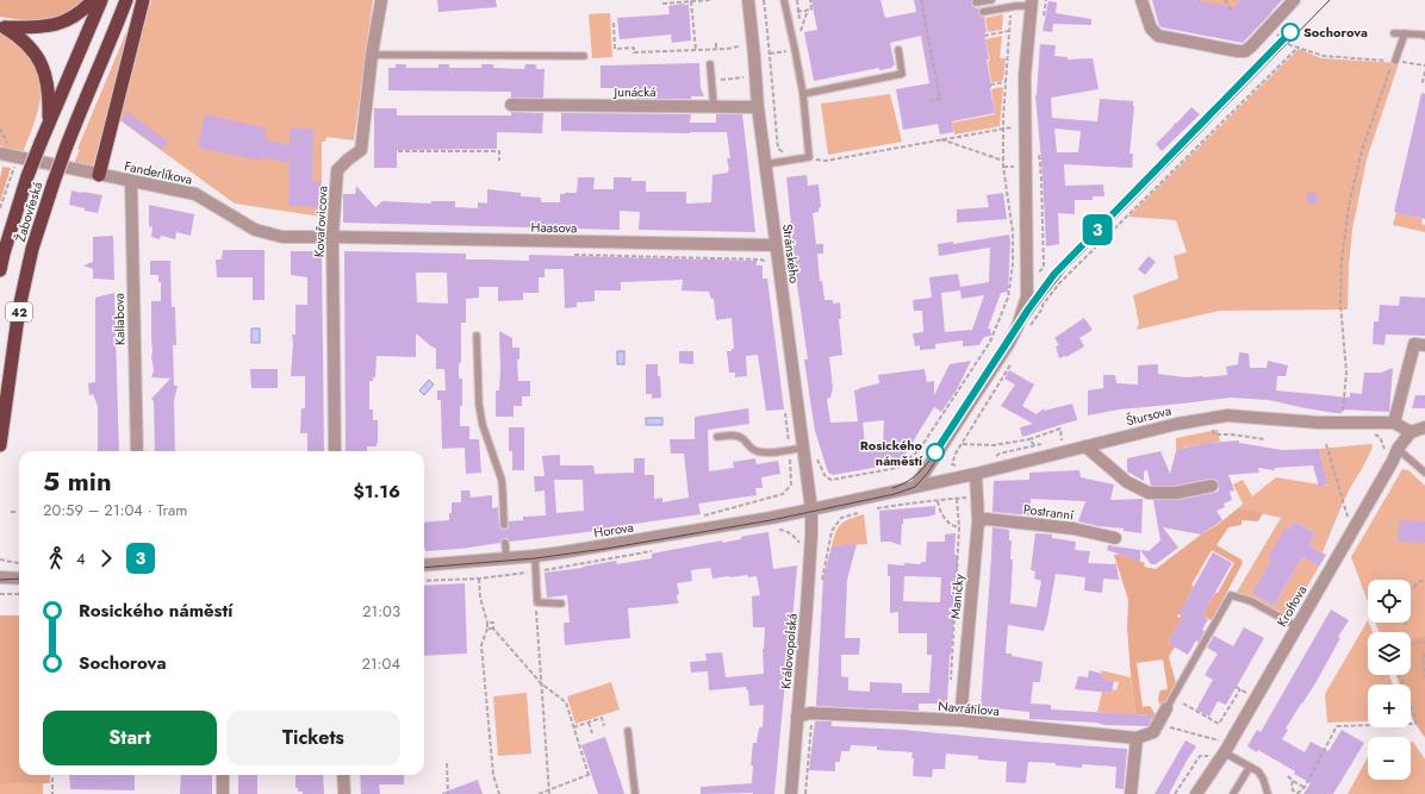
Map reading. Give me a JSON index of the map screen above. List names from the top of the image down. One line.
{"streets":{"highway":["Žabovřeská","42"],"street":["Junácká","Fanderlíkova","Kovařovicova","Haasova","Stránského","Kallabova","Štursova","Postranní","Horova","Maničky","Kroftova","Královopolská","Navrátilova"]},"crossings":[["Junácká","Stránského"],["Fanderlíkova","Kovařovicova"],["Fanderlíkova","Haasova"],["Fanderlíkova","Kallabova"],["Žabovřeská","42"],["Kovařovicova","Haasova"],["Haasova","Stránského"],["Stránského","Horova"],["Stránského","Královopolská"],["Štursova","Maničky"],["Štursova","Kroftova"],["Postranní","Maničky"],["Horova","Královopolská"],["Maničky","Navrátilova"],["Královopolská","Navrátilova"]],"places":["Sochorova","Rosického náměstí"],"lines":["tram line 3"],"page":{"on_map":"3","heading":["5 min","20:59 – 21:04 · Tram","$1.16"],"legs":["4","3"],"map_buttons":["+","−"],"list":[{"name":"Rosického náměstí","value":"21:03"},{"name":"Sochorova","value":"21:04"}],"buttons":["Start","Tickets"]}}
